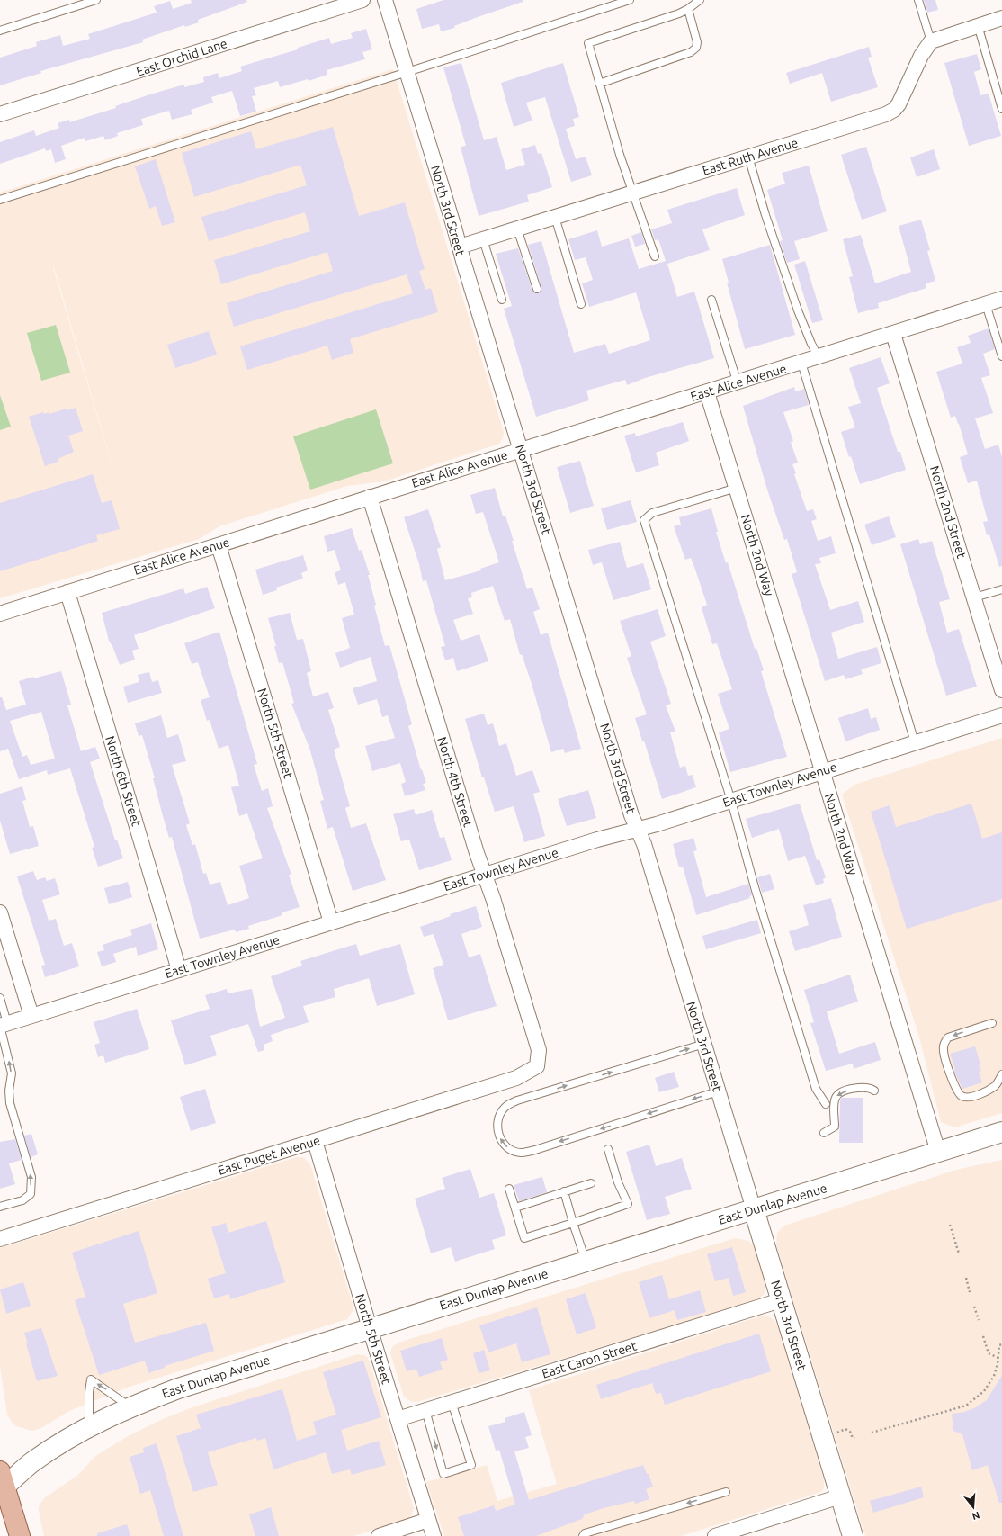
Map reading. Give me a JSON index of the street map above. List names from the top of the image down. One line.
{"streets":{"main road":["North 3rd Street","East Dunlap Avenue"],"street":["East Orchid Lane","East Ruth Avenue","East Alice Avenue","North 2nd Street","North 2nd Way","North 5th Street","North 6th Street","North 4th Street","East Townley Avenue","East Puget Avenue","East Caron Street"]},"crossings":[["East Ruth Avenue","North 3rd Street"],["North 3rd Street","East Alice Avenue"],["North 3rd Street","East Townley Avenue"],["North 3rd Street","East Dunlap Avenue"],["North 3rd Street","East Caron Street"],["East Alice Avenue","North 2nd Street"],["East Alice Avenue","North 2nd Way"],["East Alice Avenue","North 5th Street"],["East Alice Avenue","North 6th Street"],["East Alice Avenue","North 4th Street"],["North 2nd Way","East Townley Avenue"],["North 2nd Way","East Dunlap Avenue"],["North 5th Street","East Townley Avenue"],["North 5th Street","East Puget Avenue"],["North 5th Street","East Dunlap Avenue"],["North 5th Street","East Caron Street"],["North 6th Street","East Townley Avenue"],["North 4th Street","East Townley Avenue"],["North 4th Street","East Puget Avenue"]],"north":"bottom"}
